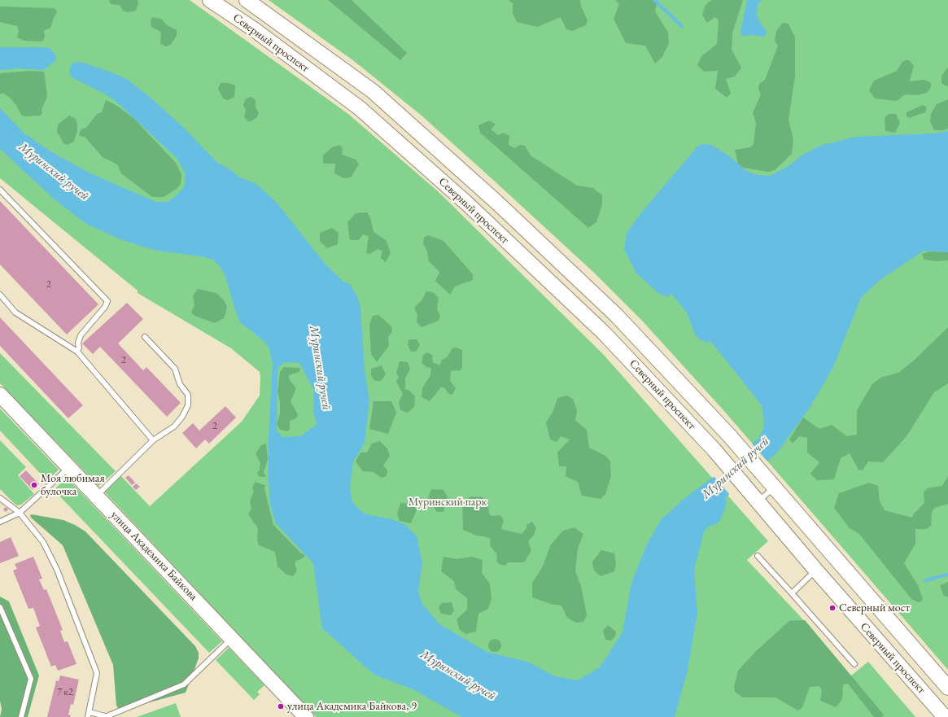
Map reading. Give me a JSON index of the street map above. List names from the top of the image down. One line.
{"streets":{"main road":["Северный проспект","улица Академика Байкова"]},"water":["Муринский ручей"],"parks":["Муринский парк"],"places":["Моя любимая булочка","Северный мост","улица Академика Байкова, 9"],"house_numbers":["2","2","2","7 к2"]}
